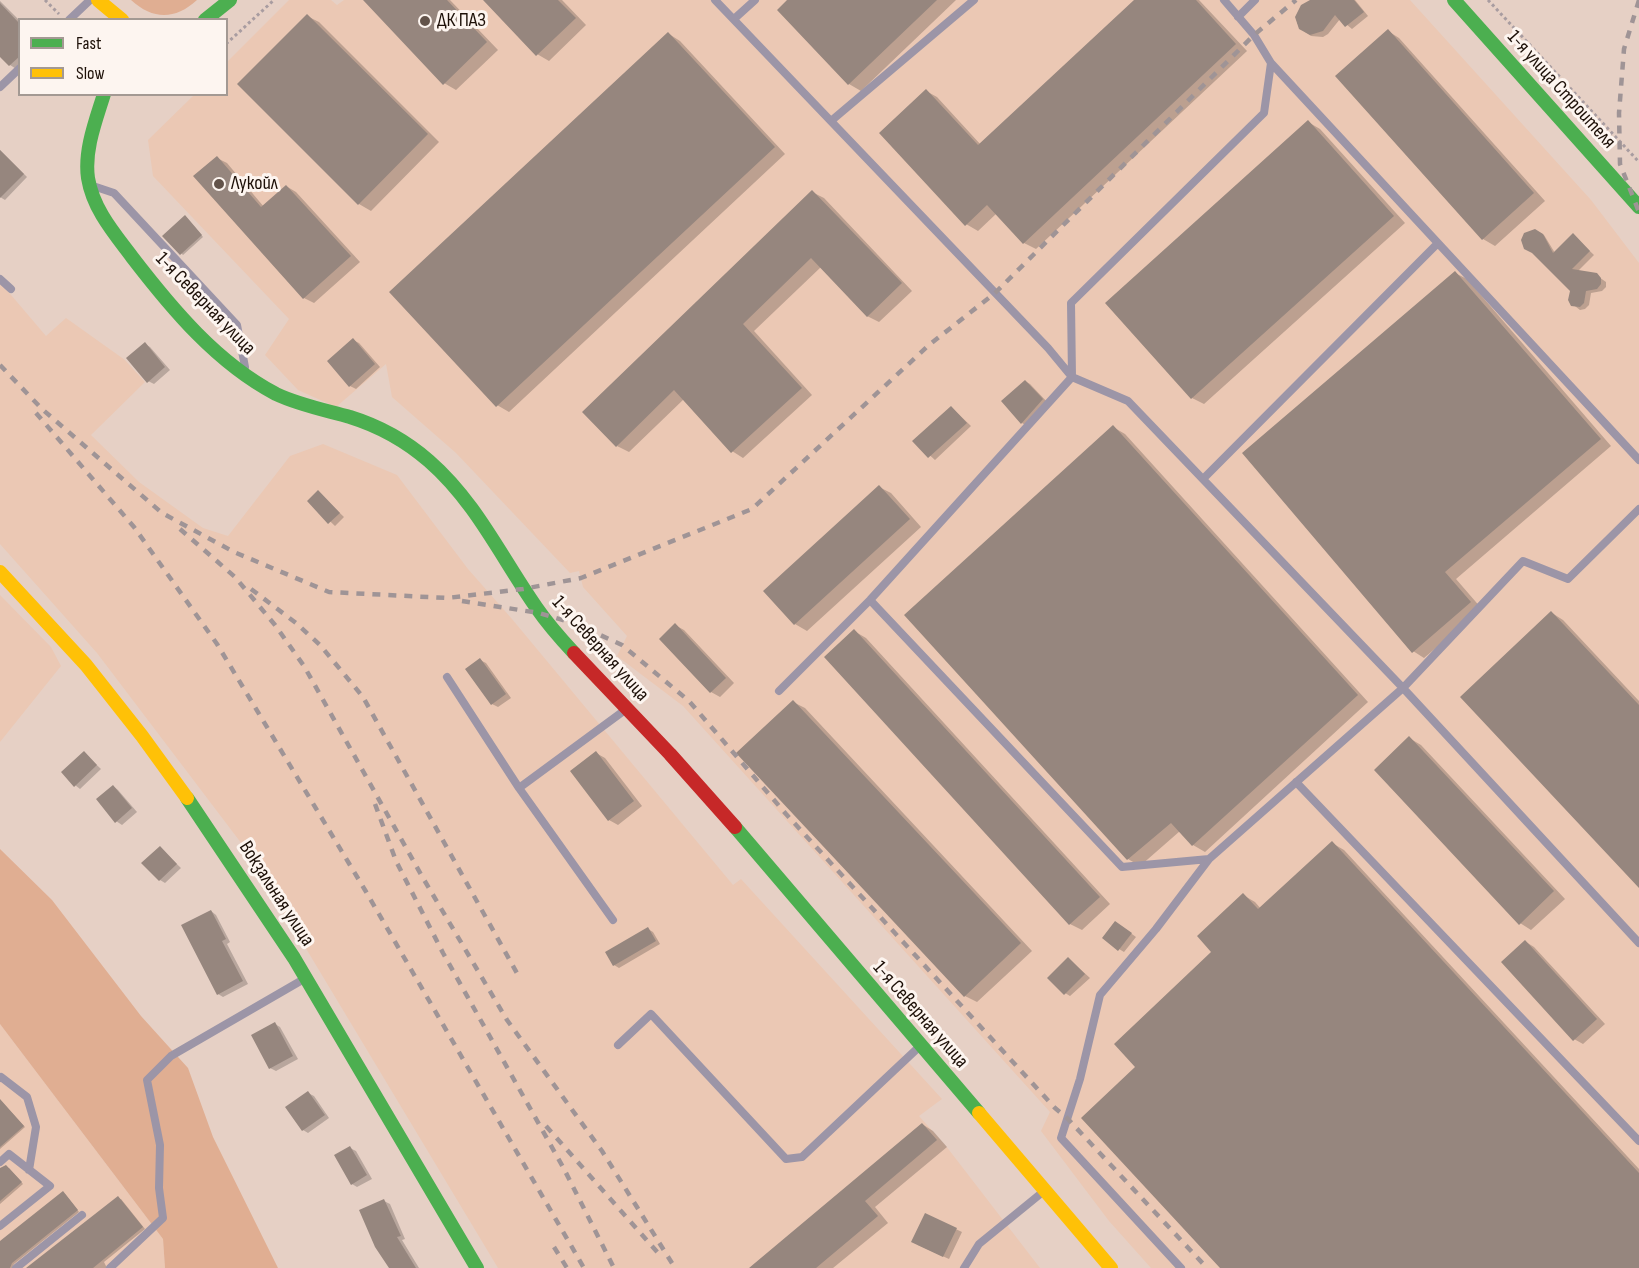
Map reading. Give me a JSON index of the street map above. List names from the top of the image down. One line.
{"streets":{"street":["1-я улица Строителя","1-я Северная улица","Вокзальная улица"]},"places":["ДК ПАЗ","Лукойл"],"legend":["Fast","Slow"]}
